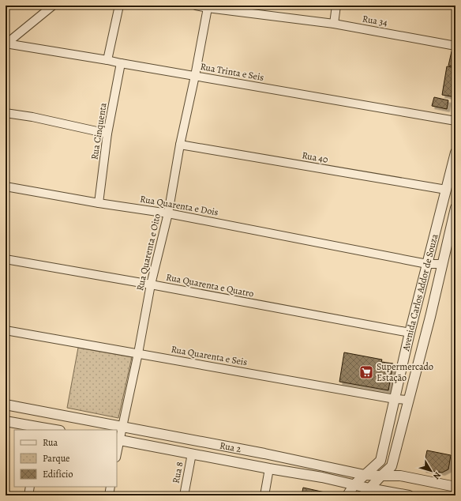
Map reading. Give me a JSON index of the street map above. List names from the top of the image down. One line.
{"streets":{"street":["Rua 34","Rua Trinta e Seis","Rua Cinquenta","Rua 40","Rua Quarenta e Dois","Rua Quarenta e Oito","Rua Quarenta e Quatro","Avenida Carlos Addor de Souza","Rua Quarenta e Seis","Rua 2","Rua 8"]},"crossings":[["Rua 34","Rua Quarenta e Oito"],["Rua Trinta e Seis","Rua Cinquenta"],["Rua Trinta e Seis","Rua Quarenta e Oito"],["Rua Cinquenta","Rua Quarenta e Dois"],["Rua 40","Rua Quarenta e Oito"],["Rua 40","Avenida Carlos Addor de Souza"],["Rua Quarenta e Dois","Rua Quarenta e Oito"],["Rua Quarenta e Dois","Avenida Carlos Addor de Souza"],["Rua Quarenta e Oito","Rua Quarenta e Quatro"],["Rua Quarenta e Oito","Rua Quarenta e Seis"],["Rua Quarenta e Oito","Rua 2"],["Rua Quarenta e Quatro","Avenida Carlos Addor de Souza"],["Avenida Carlos Addor de Souza","Rua Quarenta e Seis"],["Avenida Carlos Addor de Souza","Rua 2"],["Rua 2","Rua 8"]],"places":{"supermarket":["Supermercado Estação"]},"legend":["Rua","Parque","Edifício"],"north":"bottom right"}
